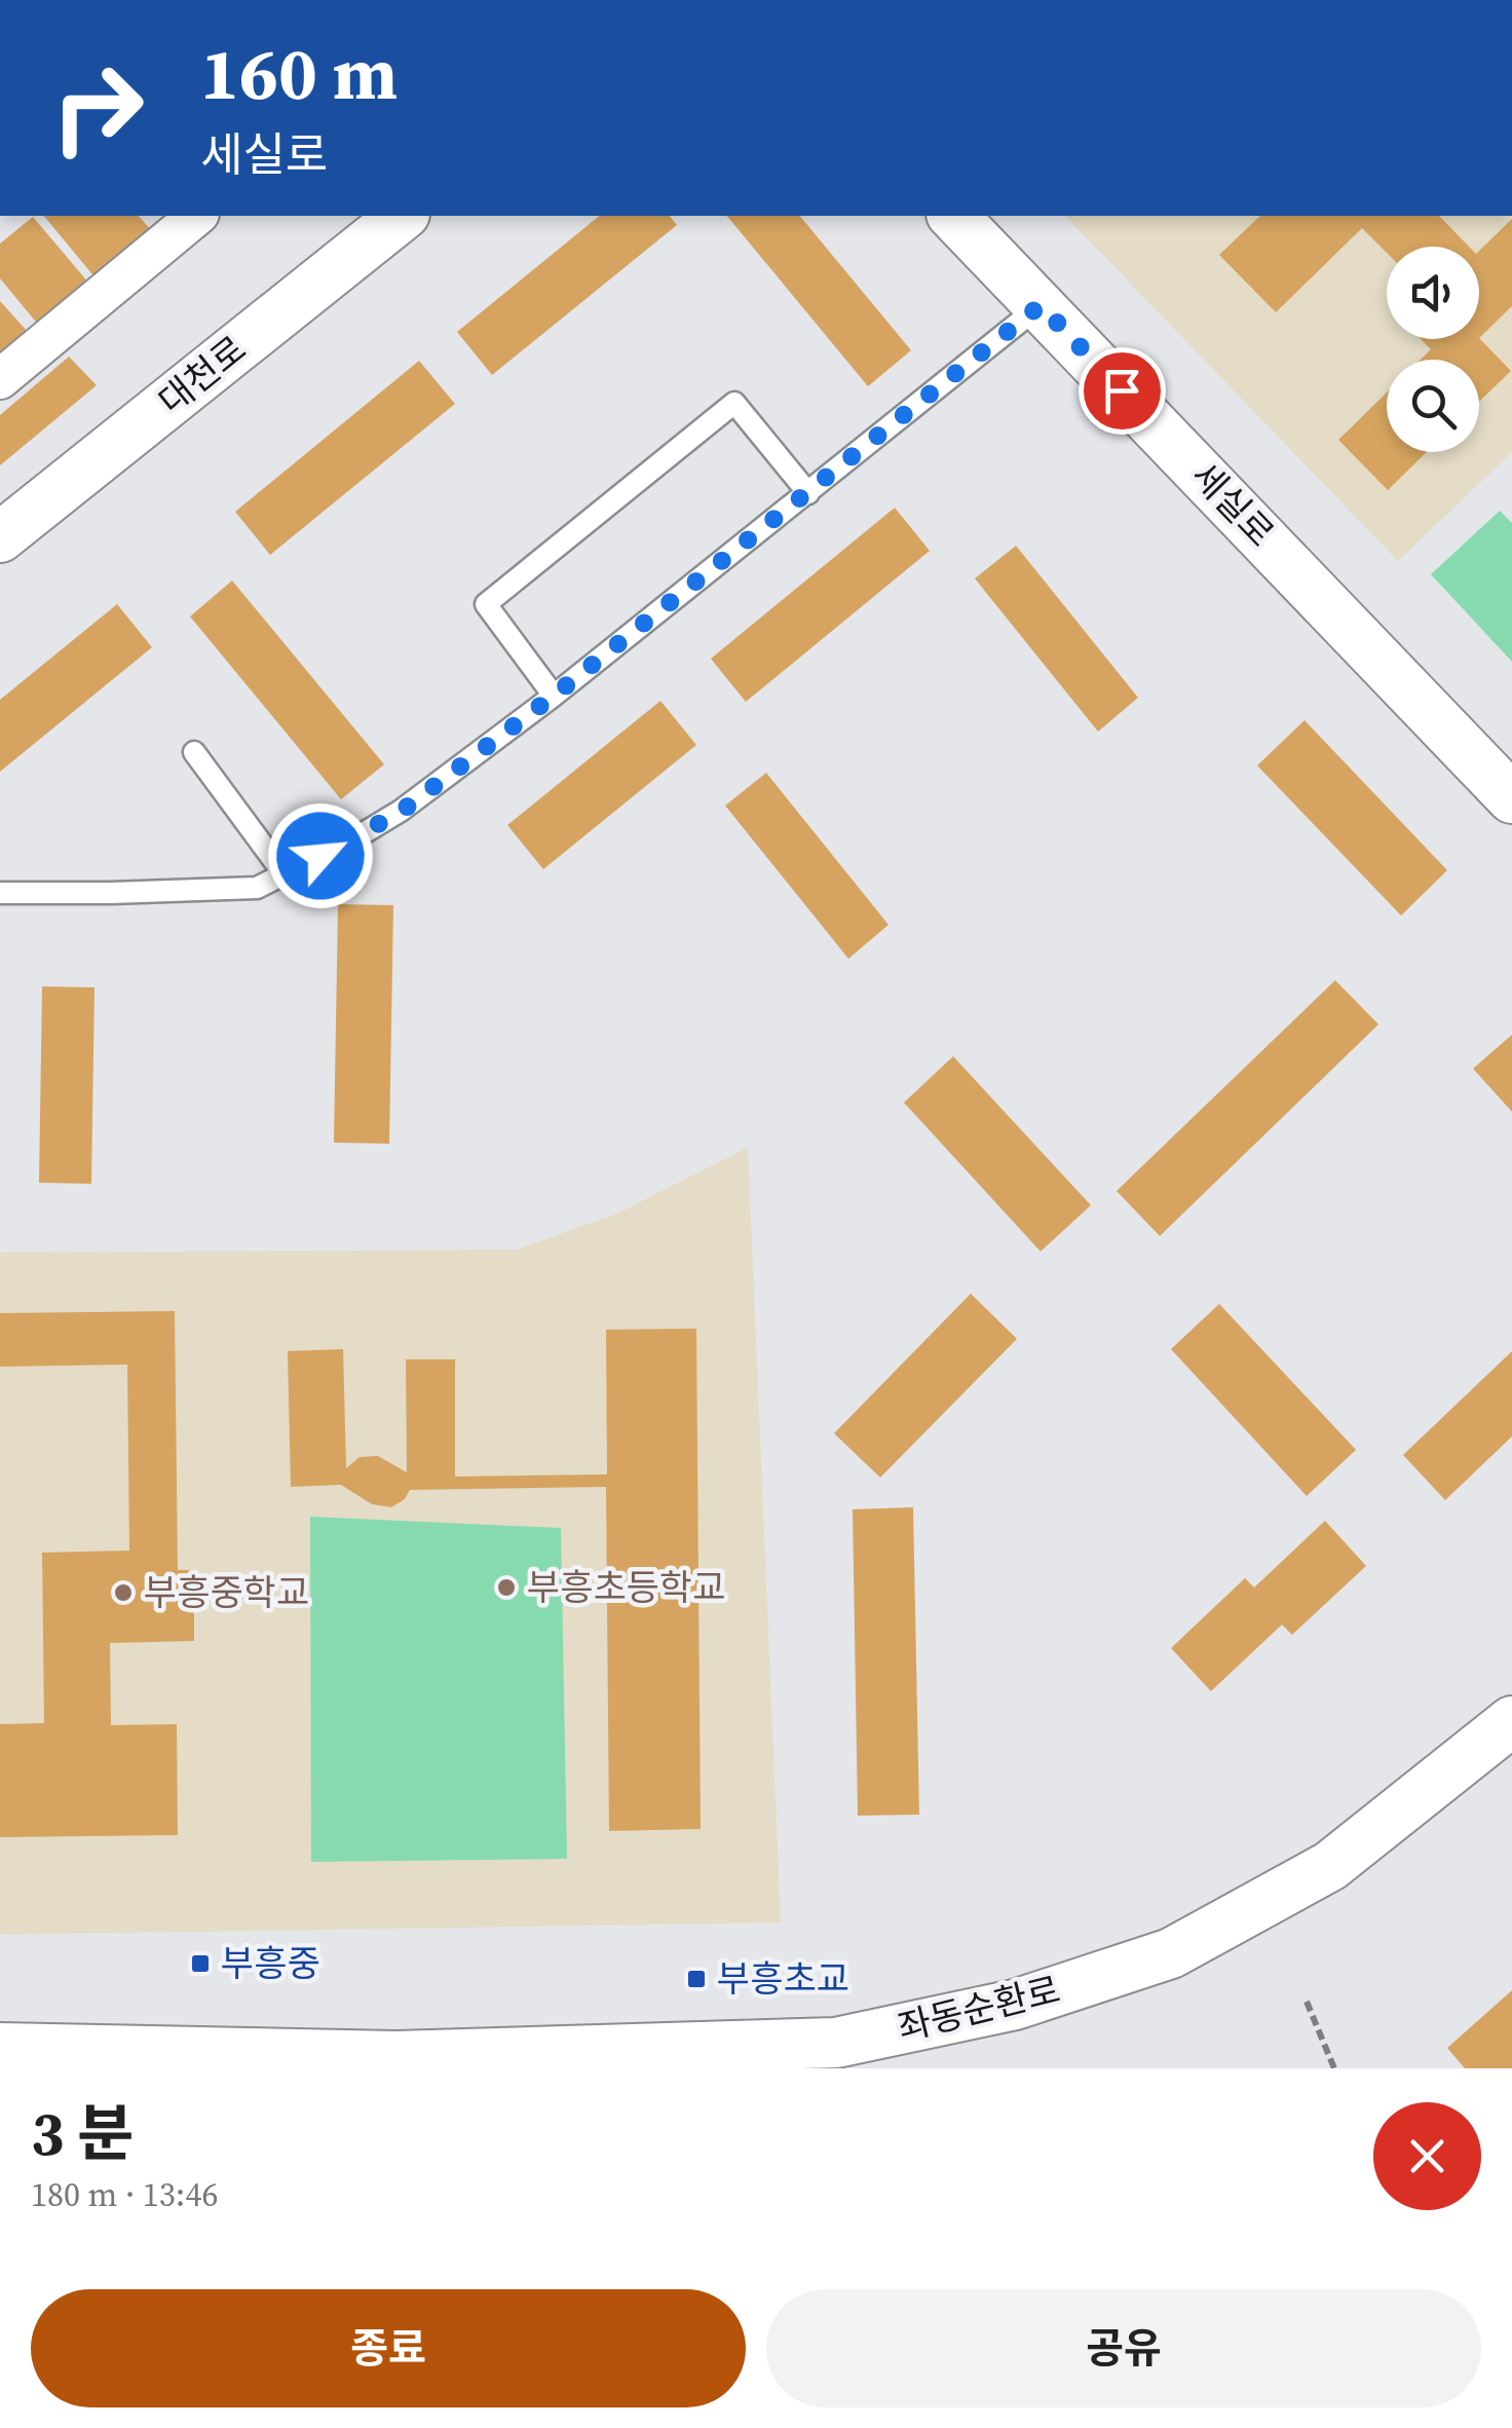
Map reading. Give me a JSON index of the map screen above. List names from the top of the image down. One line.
{"streets":{"street":["대천로","세실로","좌동순환로"]},"places":{"other":["부흥초등학교","부흥중학교"],"transit":["부흥중","부흥초교"]},"page":{"turn":["160 m","세실로"],"heading":["3 분","180 m · 13:46"],"buttons":["종료","공유"]}}
